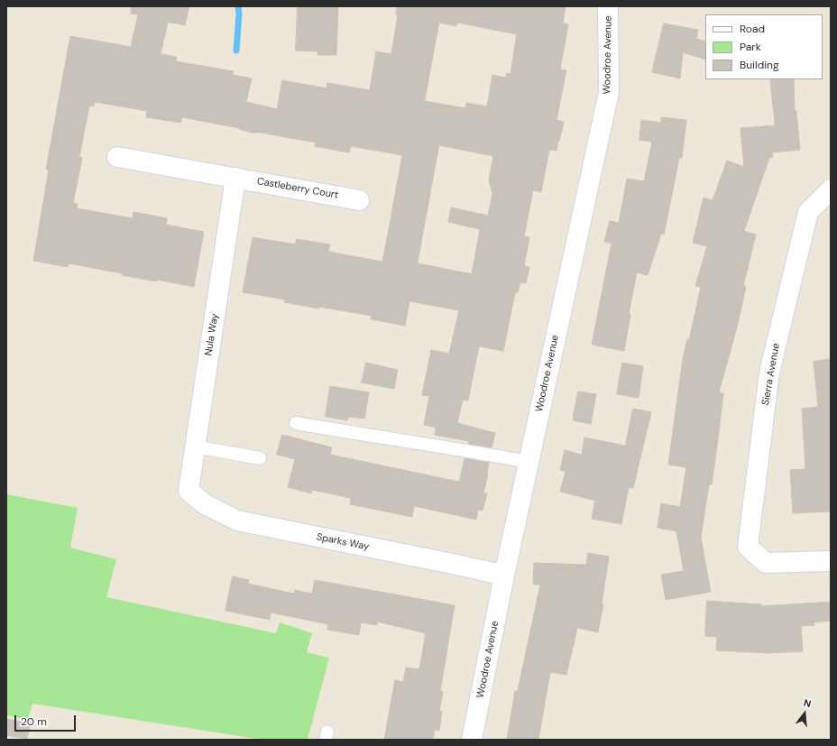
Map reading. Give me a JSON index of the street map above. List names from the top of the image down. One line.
{"streets":{"street":["Woodroe Avenue","Castleberry Court","Nula Way","Sierra Avenue","Sparks Way"]},"crossings":[["Woodroe Avenue","Sparks Way"],["Castleberry Court","Nula Way"],["Nula Way","Sparks Way"]],"legend":["Road","Park","Building"],"scale_bar":"20 m","north":"top"}
